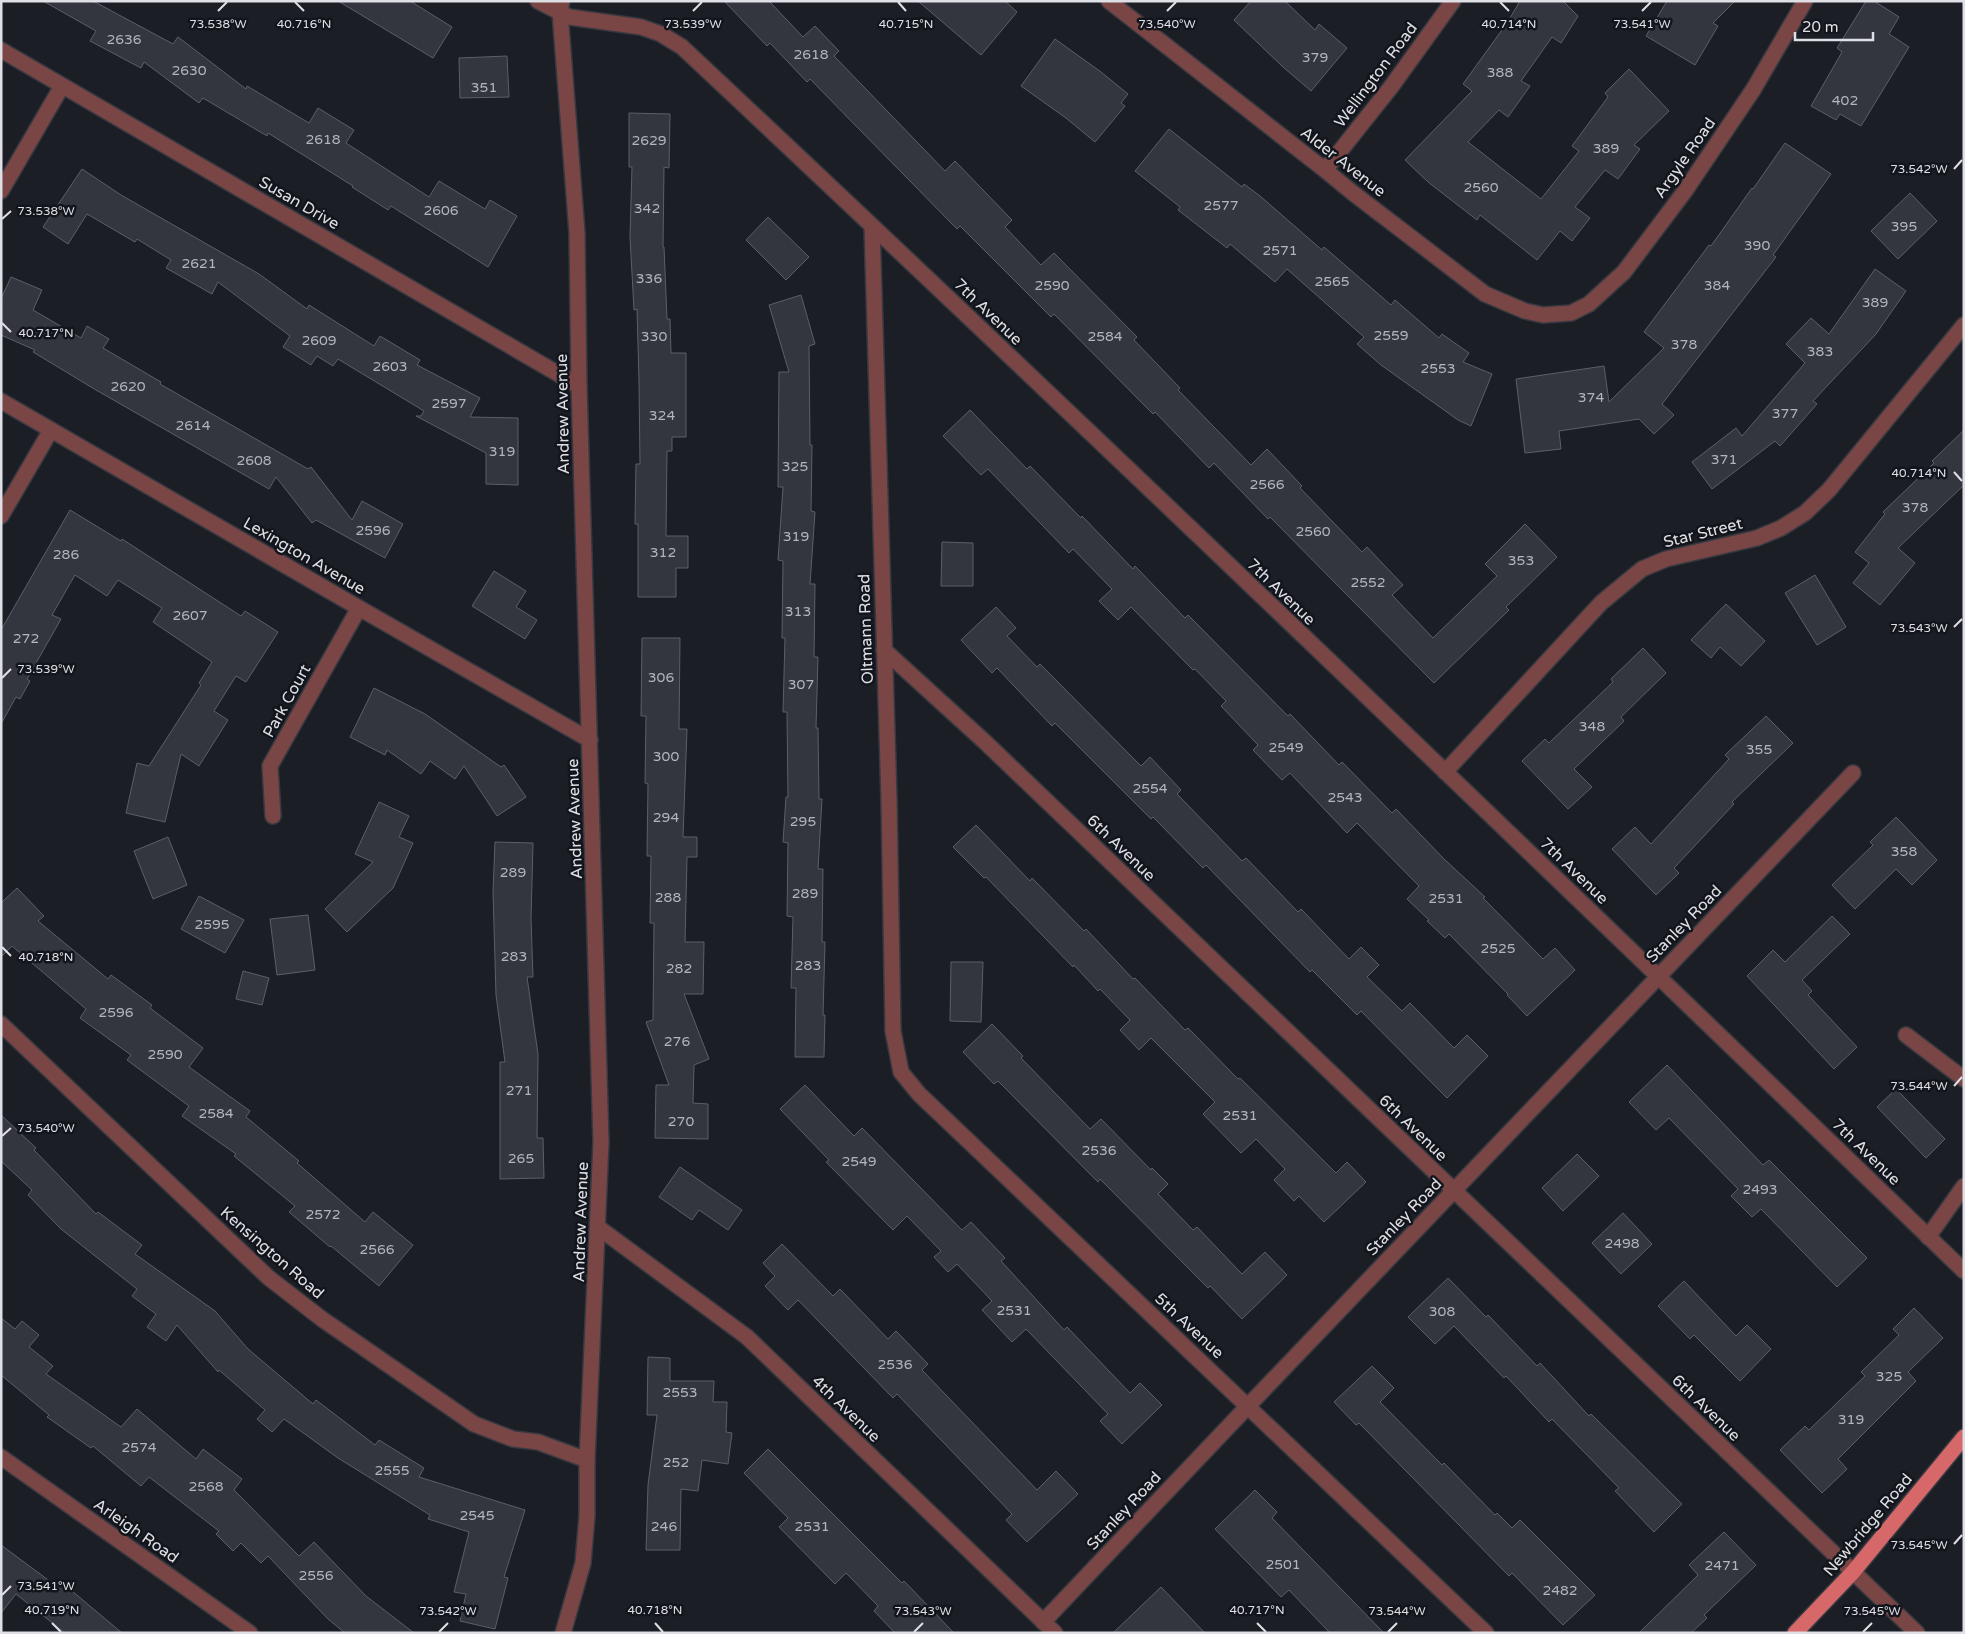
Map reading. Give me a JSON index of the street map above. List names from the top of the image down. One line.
{"streets":{"main road":["Newbridge Road"],"street":["Wellington Road","Argyle Road","Alder Avenue","Susan Drive","7th Avenue","Andrew Avenue","Star Street","Lexington Avenue","Oltmann Road","Park Court","6th Avenue","Stanley Road","Kensington Road","5th Avenue","4th Avenue","Arleigh Road"]},"crossings":[["Wellington Road","Alder Avenue"],["Argyle Road","Alder Avenue"],["Susan Drive","Andrew Avenue"],["7th Avenue","Andrew Avenue"],["7th Avenue","Star Street"],["7th Avenue","Oltmann Road"],["7th Avenue","Stanley Road"],["Andrew Avenue","Lexington Avenue"],["Andrew Avenue","Kensington Road"],["Andrew Avenue","4th Avenue"],["Lexington Avenue","Park Court"],["Oltmann Road","6th Avenue"],["Oltmann Road","5th Avenue"],["6th Avenue","Stanley Road"],["6th Avenue","Newbridge Road"],["Stanley Road","5th Avenue"],["Stanley Road","4th Avenue"]],"house_numbers":["2636","2618","379","2630","388","351","402","2618","2629","389","2560","2577","342","2606","395","390","2571","2621","336","2565","2590","384","389","2559","330","2584","2609","378","383","2603","2553","2620","374","2597","377","324","2614","319","371","2608","325","2566","378","2596","2560","319","312","286","353","2552","313","2607","272","306","307","348","2549","355","300","2554","2543","294","295","358","289","289","288","2531","2595","2525","283","283","282","2596","276","2590","271","2584","2531","270","2536","265","2549","2493","2572","2498","2566","2531","308","2536","325","2553","319","2574","252","2555","2568","2545","246","2531","2501","2471","2556","2482"],"scale_bar":"20 m","coordinates":["73.538°W","73.539°W","73.540°W","73.541°W","40.716°N","40.715°N","40.714°N","73.542°W","40.717°N","73.543°W","40.718°N","73.544°W","73.545°W","40.719°N"]}
